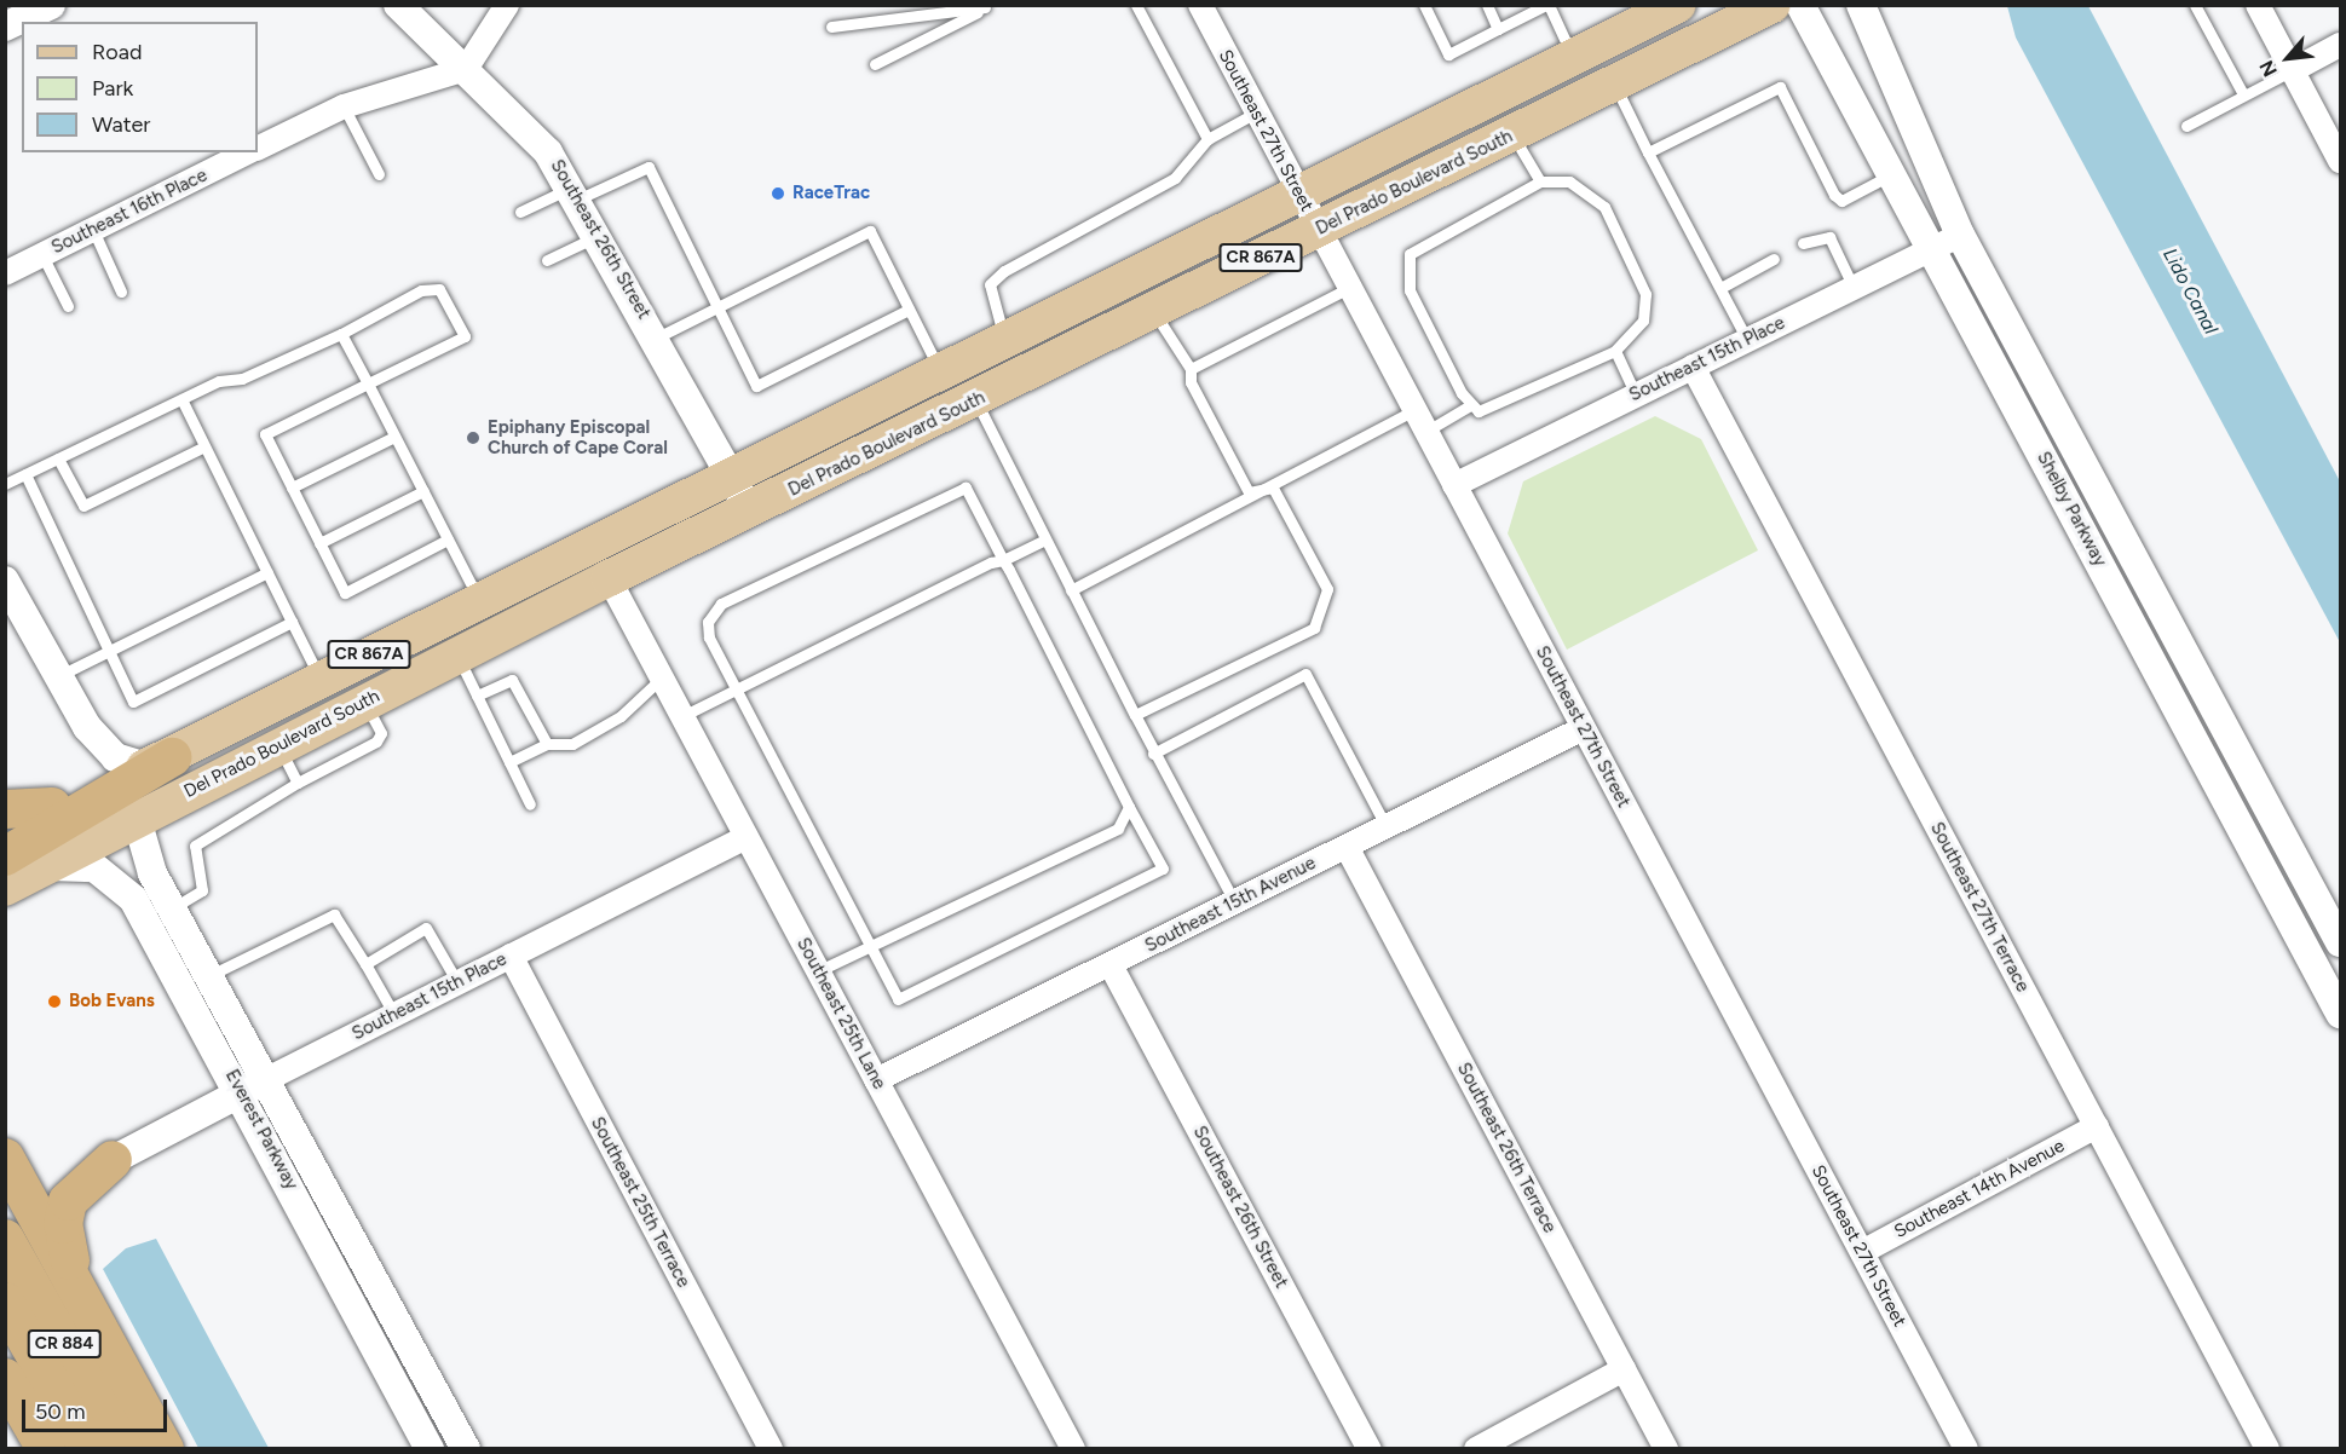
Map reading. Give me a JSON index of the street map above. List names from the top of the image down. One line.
{"streets":{"highway":["CR 884"],"main road":["Del Prado Boulevard South","CR 867A"],"street":["Southeast 27th Street","Southeast 16th Place","Southeast 26th Street","Southeast 15th Place","Shelby Parkway","Southeast 15th Avenue","Southeast 27th Terrace","Southeast 25th Lane","Everest Parkway","Southeast 26th Terrace","Southeast 14th Avenue","Southeast 25th Terrace"]},"crossings":[["Southeast 27th Street","Del Prado Boulevard South"],["Southeast 27th Street","CR 867A"],["Southeast 27th Street","Southeast 15th Place"],["Southeast 27th Street","Southeast 15th Avenue"],["Southeast 27th Street","Southeast 14th Avenue"],["Del Prado Boulevard South","Southeast 26th Street"],["Del Prado Boulevard South","Southeast 25th Lane"],["Del Prado Boulevard South","Everest Parkway"],["Southeast 16th Place","Southeast 26th Street"],["Southeast 26th Street","CR 867A"],["Southeast 26th Street","Southeast 15th Avenue"],["Southeast 15th Place","Shelby Parkway"],["Southeast 15th Place","Southeast 27th Terrace"],["Southeast 15th Place","Southeast 25th Lane"],["Southeast 15th Place","Everest Parkway"],["Southeast 15th Place","Southeast 25th Terrace"],["Southeast 15th Avenue","Southeast 25th Lane"],["Southeast 15th Avenue","Southeast 26th Terrace"],["Southeast 27th Terrace","Southeast 14th Avenue"]],"water":["Lido Canal"],"places":["RaceTrac","Epiphany Episcopal Church of Cape Coral","Bob Evans"],"legend":["Road","Park","Water"],"scale_bar":"50 m","north":"bottom left"}
